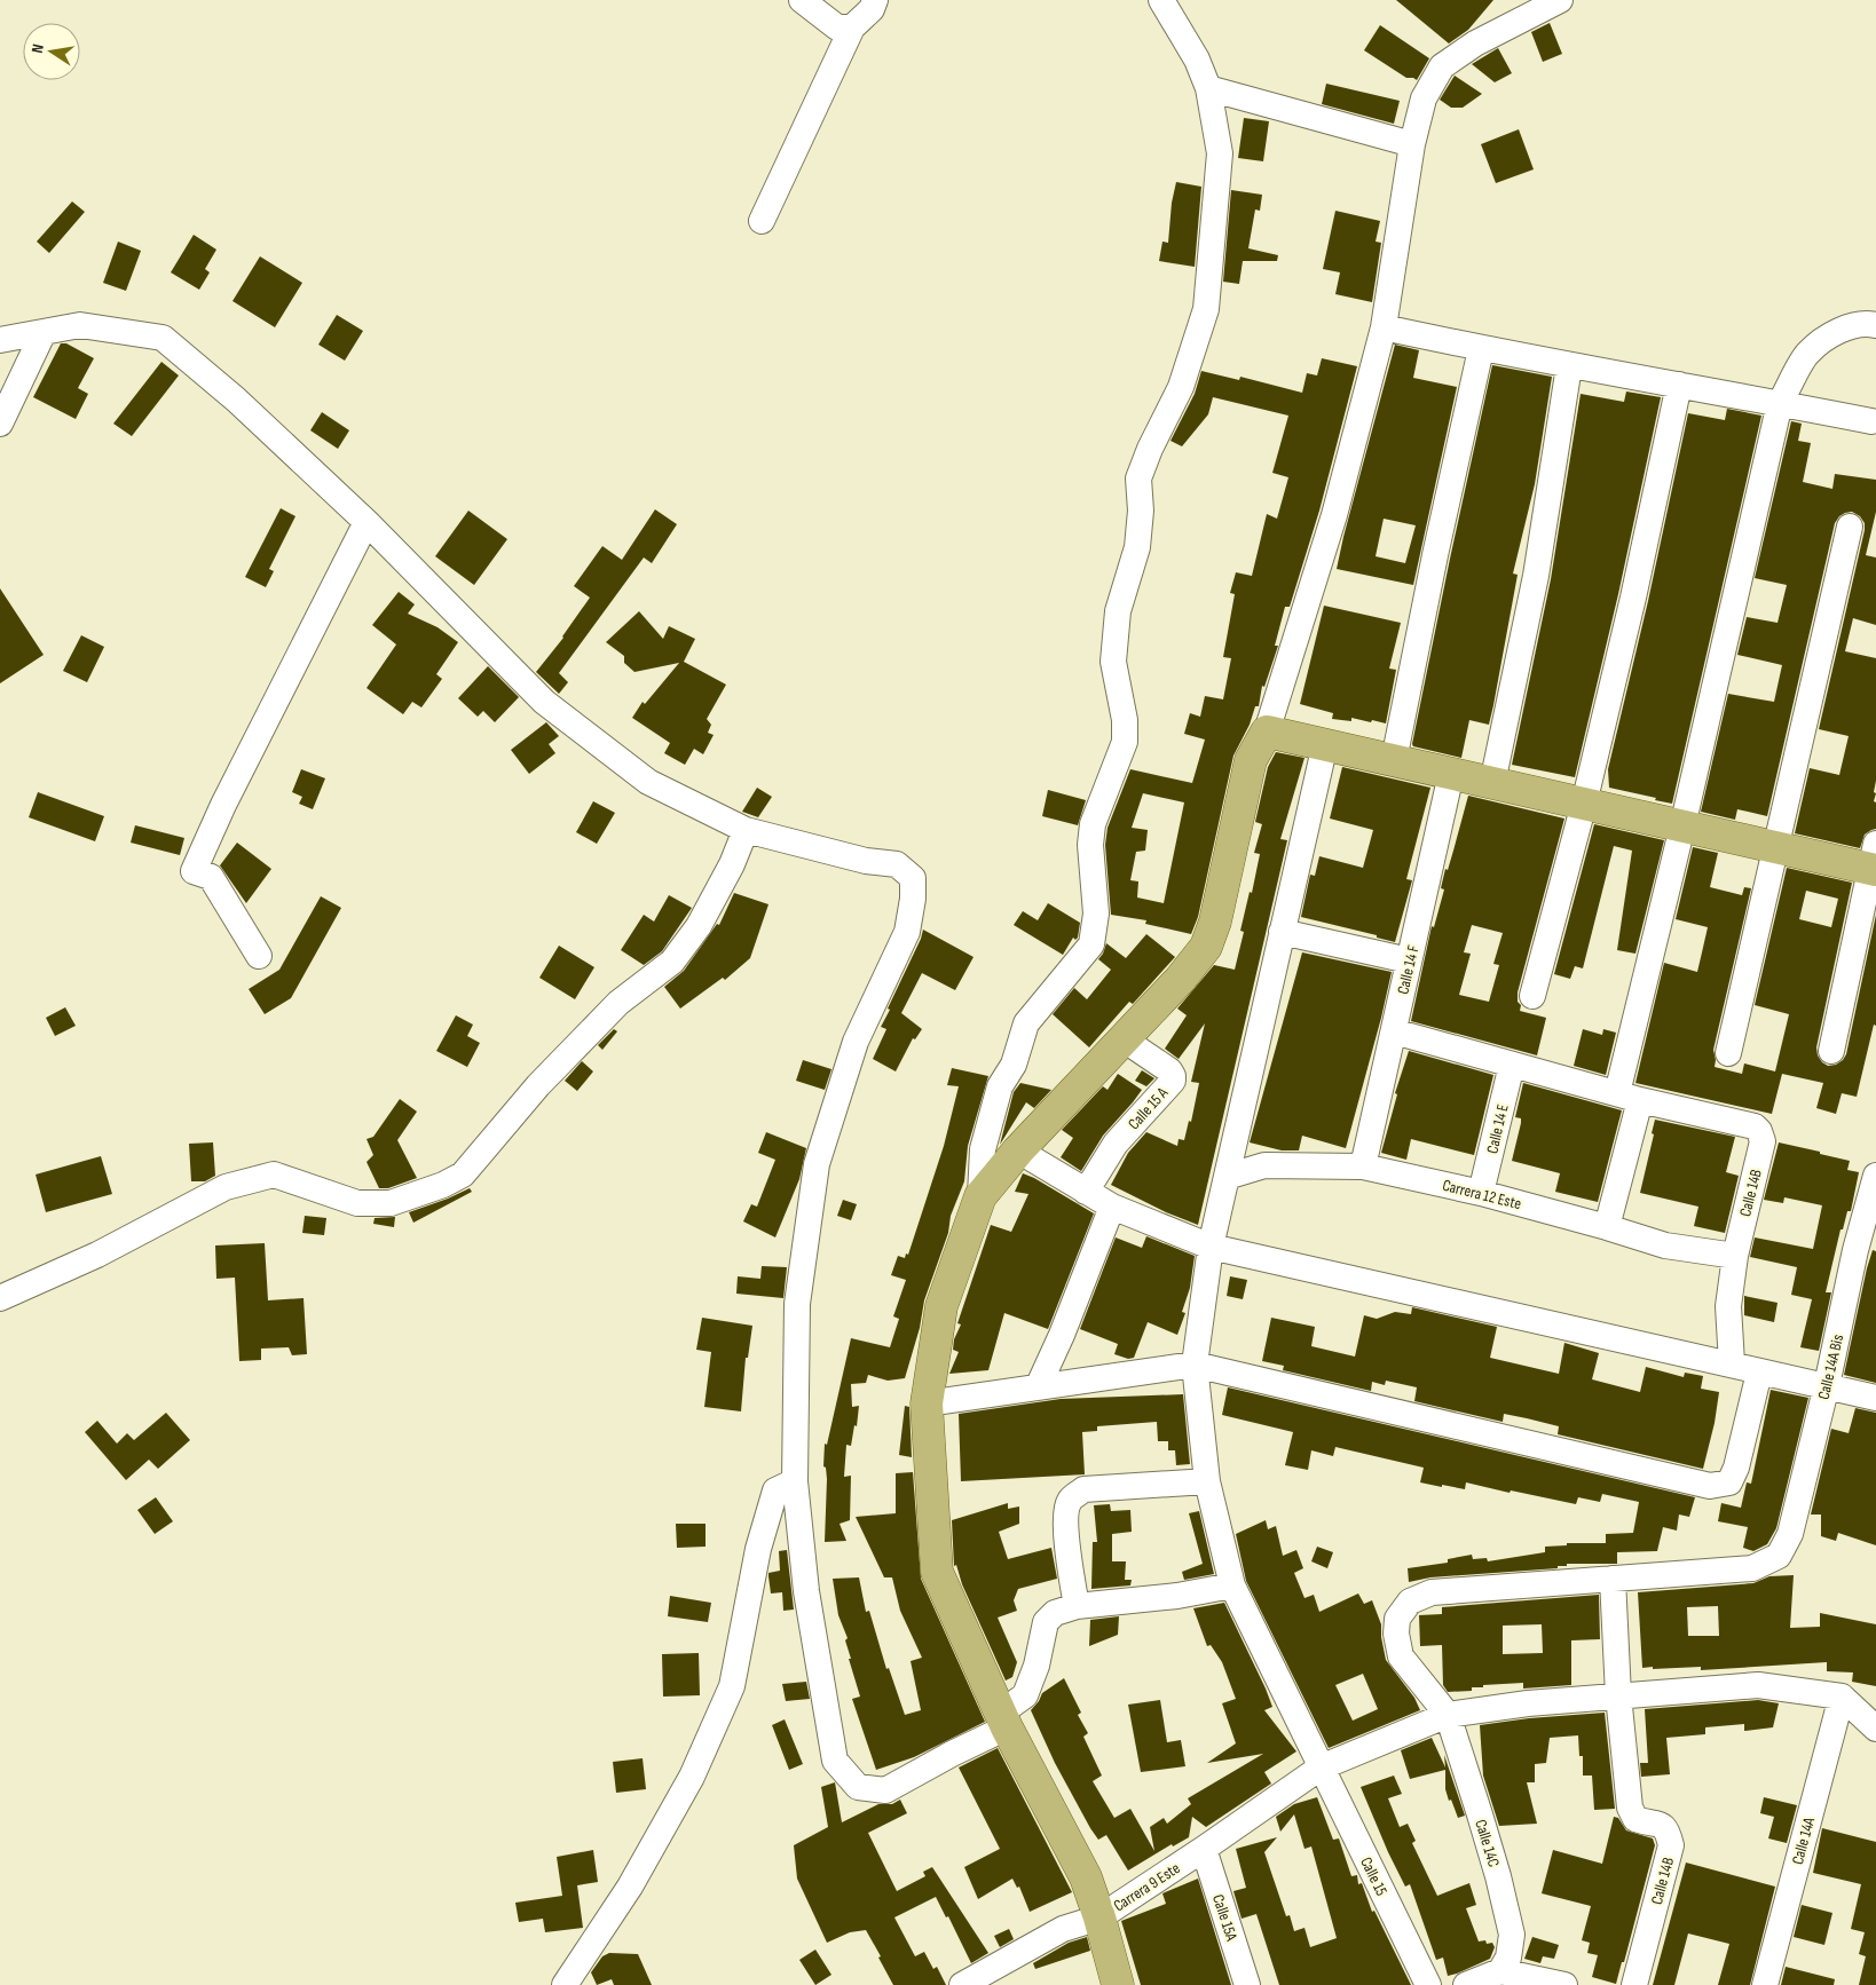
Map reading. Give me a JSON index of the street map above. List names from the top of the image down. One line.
{"streets":{"street":["Calle 14 F","Calle 15 A","Calle 14 E","Calle 14B","Carrera 12 Este","Calle 14A Bis","Calle 14A","Calle 14C","Calle 15","Carrera 9 Este","Calle 15A"]},"crossings":[["Calle 14 F","Carrera 12 Este"],["Calle 14 E","Carrera 12 Este"],["Calle 14B","Carrera 12 Este"],["Calle 14B","Carrera 9 Este"],["Carrera 12 Este","Calle 15"],["Calle 14A","Carrera 9 Este"],["Calle 14C","Carrera 9 Este"],["Calle 15","Carrera 9 Este"],["Carrera 9 Este","Calle 15A"]],"north":"left"}
